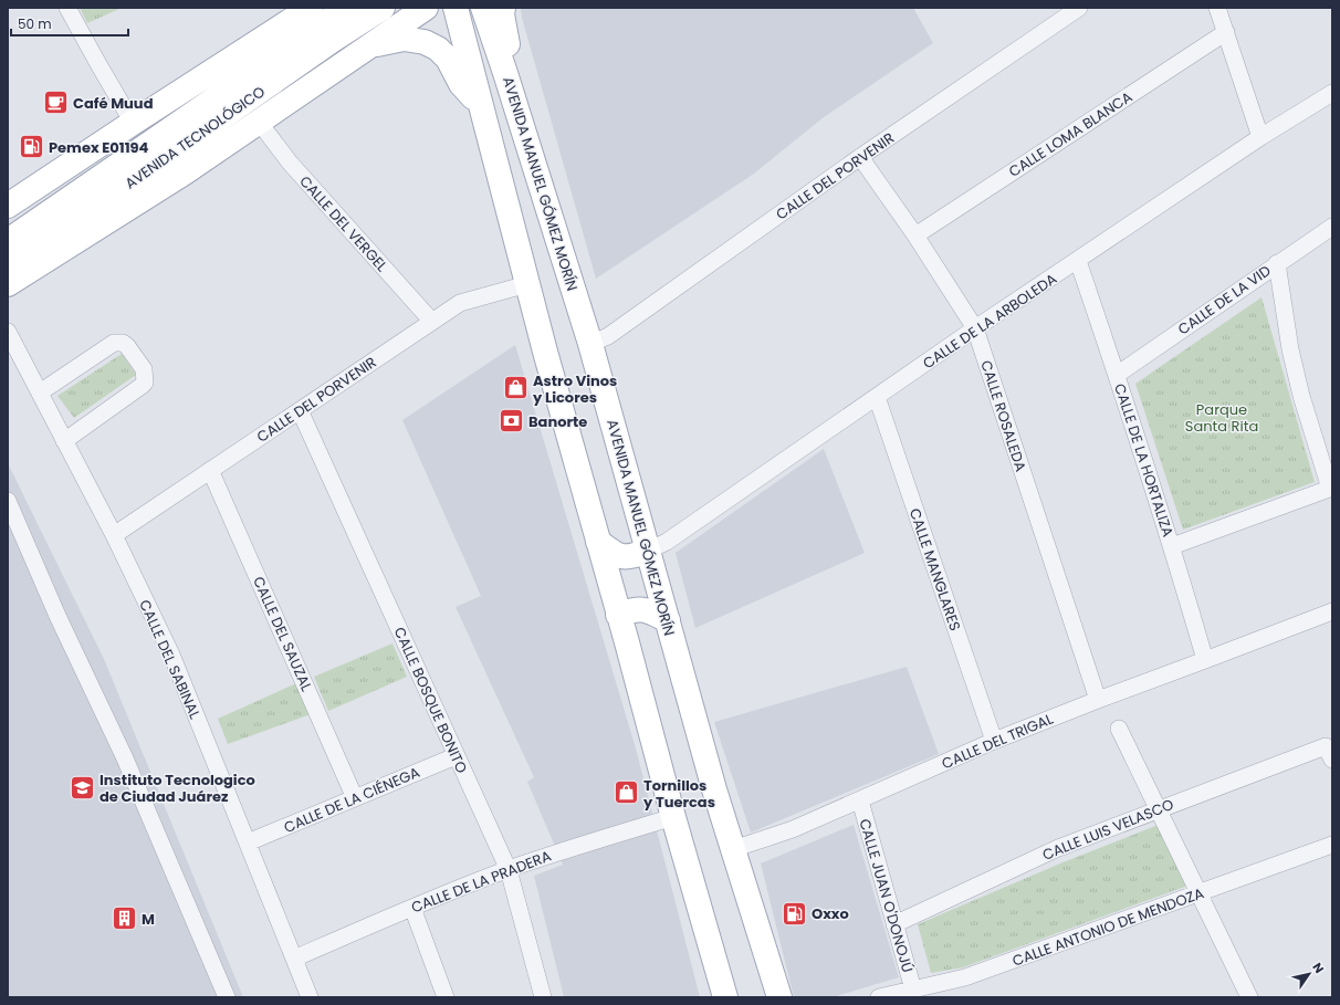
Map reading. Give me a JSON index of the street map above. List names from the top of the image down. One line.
{"streets":{"main road":["AVENIDA TECNOLÓGICO","AVENIDA MANUEL GÓMEZ MORÍN"],"street":["CALLE LOMA BLANCA","CALLE DEL PORVENIR","CALLE DEL VERGEL","CALLE DE LA VID","CALLE DE LA ARBOLEDA","CALLE ROSALEDA","CALLE DE LA HORTALIZA","CALLE MANGLARES","CALLE DEL SAUZAL","CALLE DEL SABINAL","CALLE BOSQUE BONITO","CALLE DEL TRIGAL","CALLE DE LA CIÉNEGA","CALLE LUIS VELASCO","CALLE DE LA PRADERA","CALLE JUAN O'DONOJÚ","CALLE ANTONIO DE MENDOZA"]},"crossings":[["CALLE LOMA BLANCA","CALLE ROSALEDA"],["CALLE DEL PORVENIR","AVENIDA MANUEL GÓMEZ MORÍN"],["CALLE DEL PORVENIR","CALLE DEL VERGEL"],["CALLE DEL PORVENIR","CALLE ROSALEDA"],["CALLE DEL PORVENIR","CALLE DEL SAUZAL"],["CALLE DEL PORVENIR","CALLE DEL SABINAL"],["CALLE DEL PORVENIR","CALLE BOSQUE BONITO"],["AVENIDA MANUEL GÓMEZ MORÍN","CALLE DE LA ARBOLEDA"],["AVENIDA MANUEL GÓMEZ MORÍN","CALLE DEL TRIGAL"],["CALLE DE LA VID","CALLE DE LA HORTALIZA"],["CALLE DE LA ARBOLEDA","CALLE ROSALEDA"],["CALLE DE LA ARBOLEDA","CALLE DE LA HORTALIZA"],["CALLE DE LA ARBOLEDA","CALLE MANGLARES"],["CALLE ROSALEDA","CALLE DEL TRIGAL"],["CALLE DE LA HORTALIZA","CALLE DEL TRIGAL"],["CALLE MANGLARES","CALLE DEL TRIGAL"],["CALLE DEL SAUZAL","CALLE DE LA CIÉNEGA"],["CALLE DEL SABINAL","CALLE DE LA CIÉNEGA"],["CALLE DEL SABINAL","CALLE DE LA PRADERA"],["CALLE BOSQUE BONITO","CALLE DE LA CIÉNEGA"],["CALLE BOSQUE BONITO","CALLE DE LA PRADERA"],["CALLE DEL TRIGAL","CALLE JUAN O'DONOJÚ"],["CALLE LUIS VELASCO","CALLE JUAN O'DONOJÚ"],["CALLE JUAN O'DONOJÚ","CALLE ANTONIO DE MENDOZA"]],"parks":["Parque Santa Rita"],"places":{"cafe":["Café Muud"],"fuel station":["Pemex E01194","Oxxo"],"shop":["Astro Vinos y Licores","Tornillos y Tuercas"],"bank":["Banorte"],"school or university":["Instituto Tecnologico de Ciudad Juárez"],"building":["M"]},"scale_bar":"50 m","north":"top right"}
